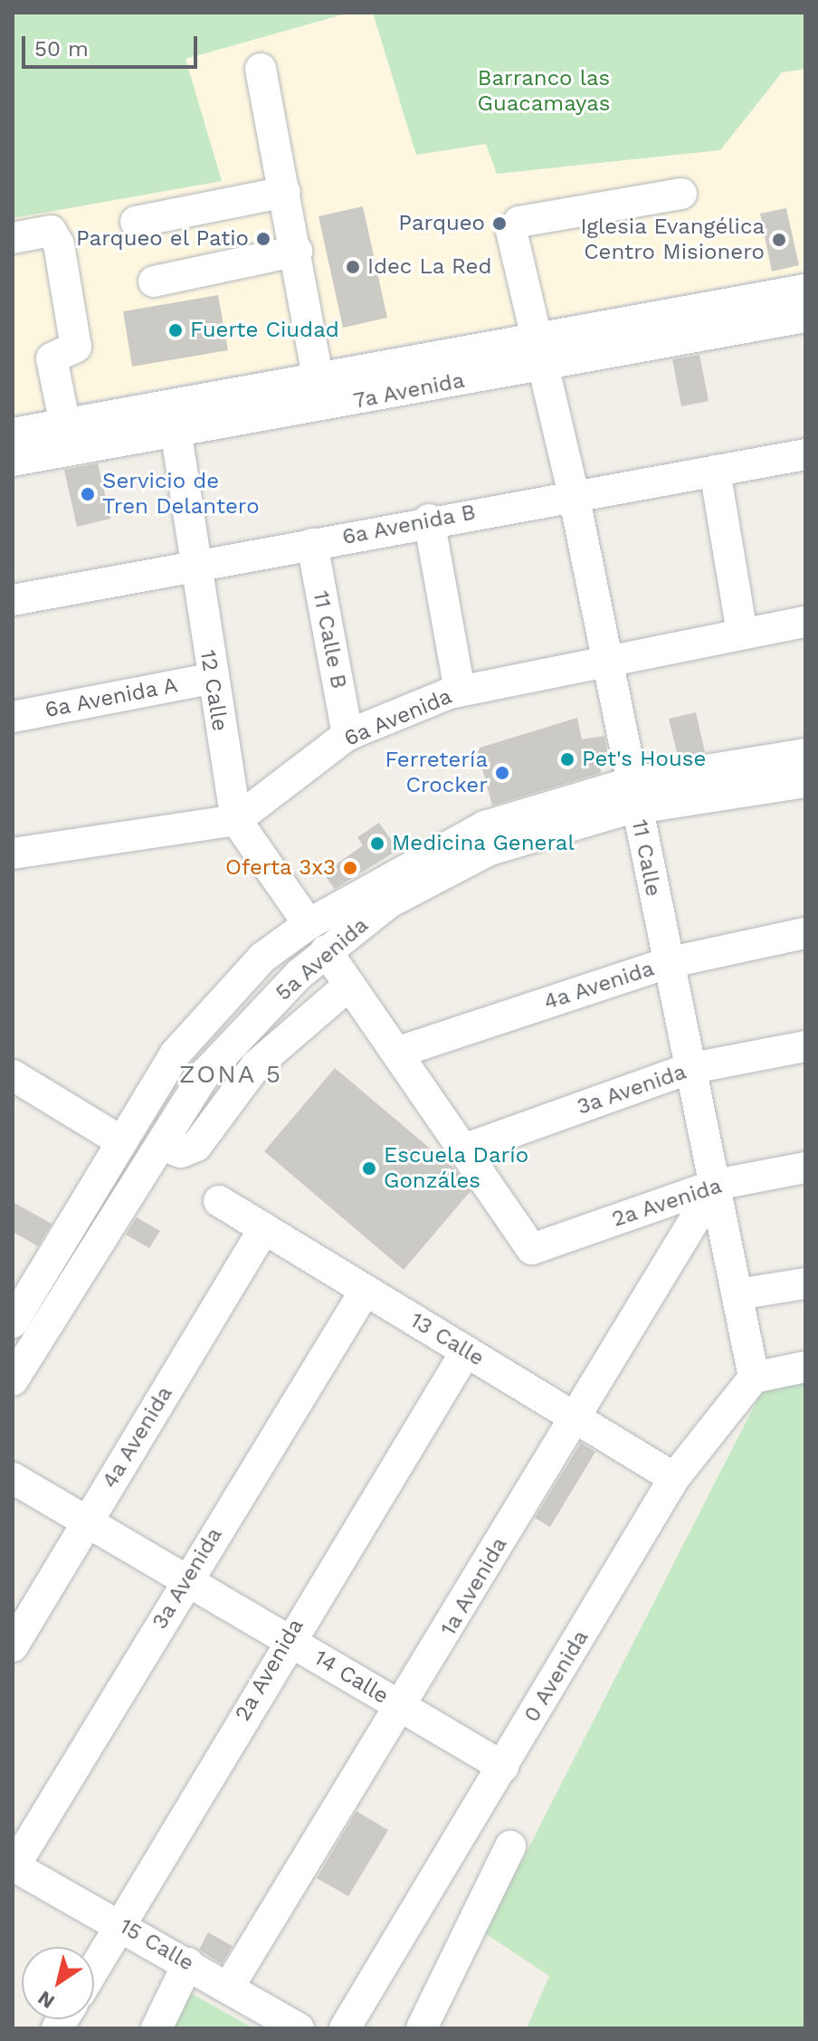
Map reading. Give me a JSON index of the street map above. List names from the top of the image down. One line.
{"streets":{"street":["7a Avenida","6a Avenida B","11 Calle B","12 Calle","6a Avenida A","6a Avenida","11 Calle","5a Avenida","4a Avenida","3a Avenida","2a Avenida","13 Calle","1a Avenida","0 Avenida","14 Calle","15 Calle"]},"crossings":[["7a Avenida","12 Calle"],["7a Avenida","11 Calle"],["6a Avenida B","11 Calle B"],["6a Avenida B","12 Calle"],["6a Avenida B","11 Calle"],["11 Calle B","6a Avenida"],["12 Calle","6a Avenida A"],["12 Calle","6a Avenida"],["12 Calle","5a Avenida"],["6a Avenida","11 Calle"],["11 Calle","5a Avenida"],["11 Calle","4a Avenida"],["11 Calle","3a Avenida"],["11 Calle","2a Avenida"],["11 Calle","1a Avenida"],["11 Calle","0 Avenida"],["4a Avenida","13 Calle"],["4a Avenida","14 Calle"],["3a Avenida","2a Avenida"],["3a Avenida","13 Calle"],["3a Avenida","14 Calle"],["3a Avenida","15 Calle"],["2a Avenida","13 Calle"],["2a Avenida","1a Avenida"],["2a Avenida","14 Calle"],["2a Avenida","15 Calle"],["13 Calle","1a Avenida"],["13 Calle","0 Avenida"],["1a Avenida","14 Calle"],["1a Avenida","15 Calle"],["0 Avenida","14 Calle"]],"districts":["ZONA 5"],"parks":["Barranco las Guacamayas"],"places":["Parqueo","Parqueo el Patio","Iglesia Evangélica Centro Misionero","Idec La Red","Fuerte Ciudad","Servicio de Tren Delantero","Pet's House","Ferretería Crocker","Medicina General","Oferta 3x3","Escuela Darío Gonzáles"],"scale_bar":"50 m","north":"bottom left"}
